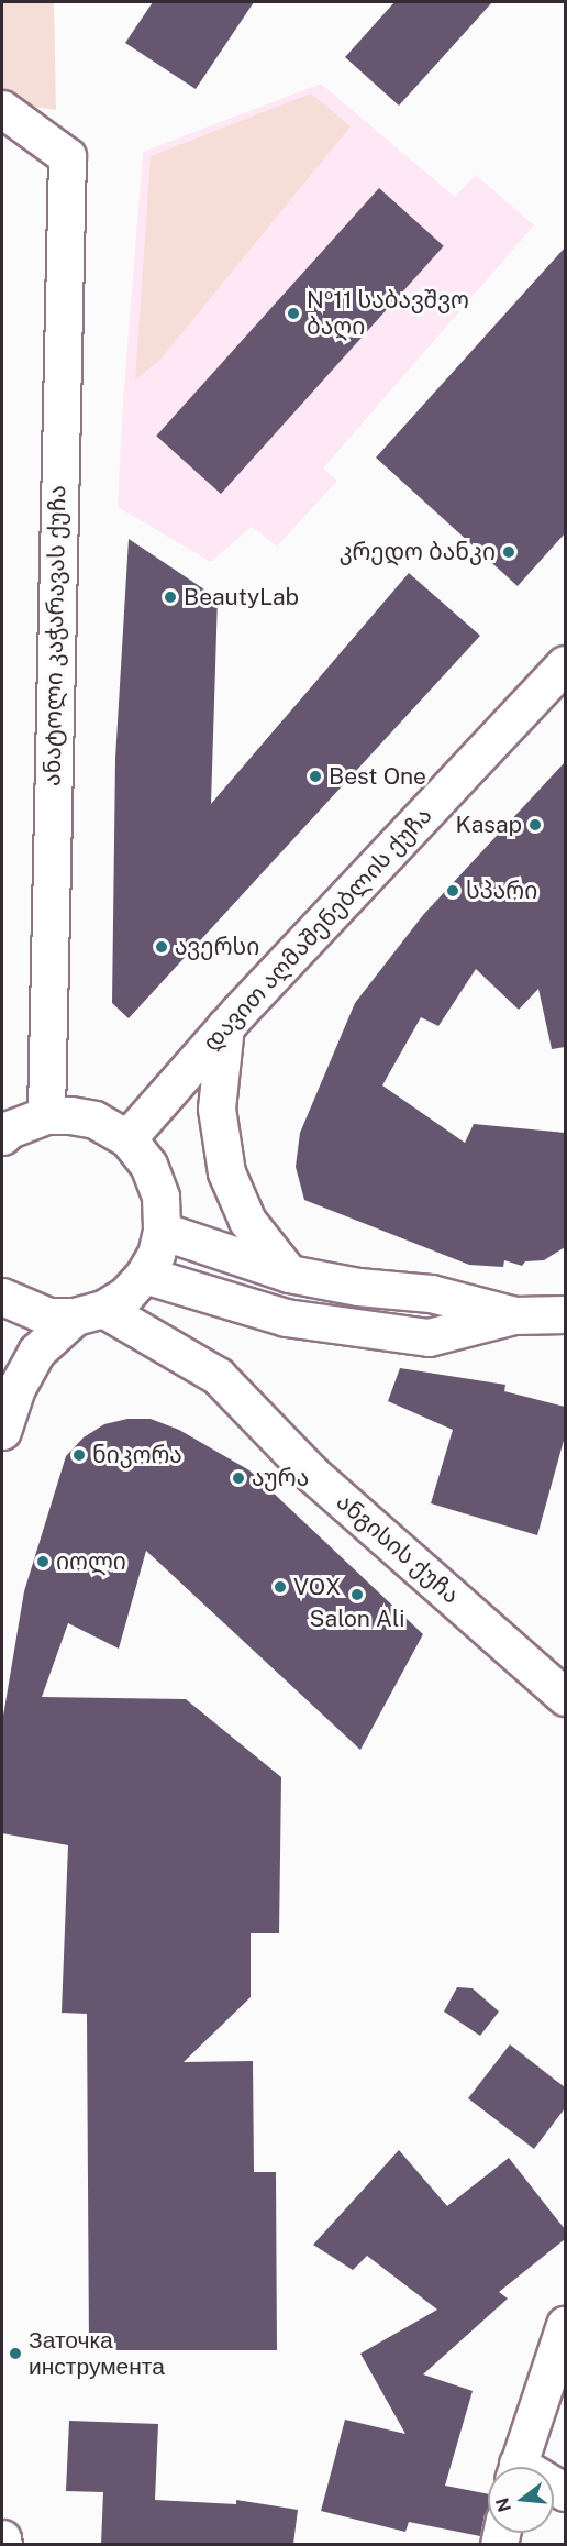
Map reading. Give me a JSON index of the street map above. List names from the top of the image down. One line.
{"streets":{"street":["ანატოლი კაჭარავას ქუჩა","დავით აღმაშენებლის ქუჩა","ანგისის ქუჩა"]},"places":["№11 საბავშვო ბაღი","კრედო ბანკი","BeautyLab","Best One","Kasap","სპარი","ავერსი","ნიკორა","აურა","იოლი","VOX","Salon Ali","Заточка инструмента"],"north":"left"}
